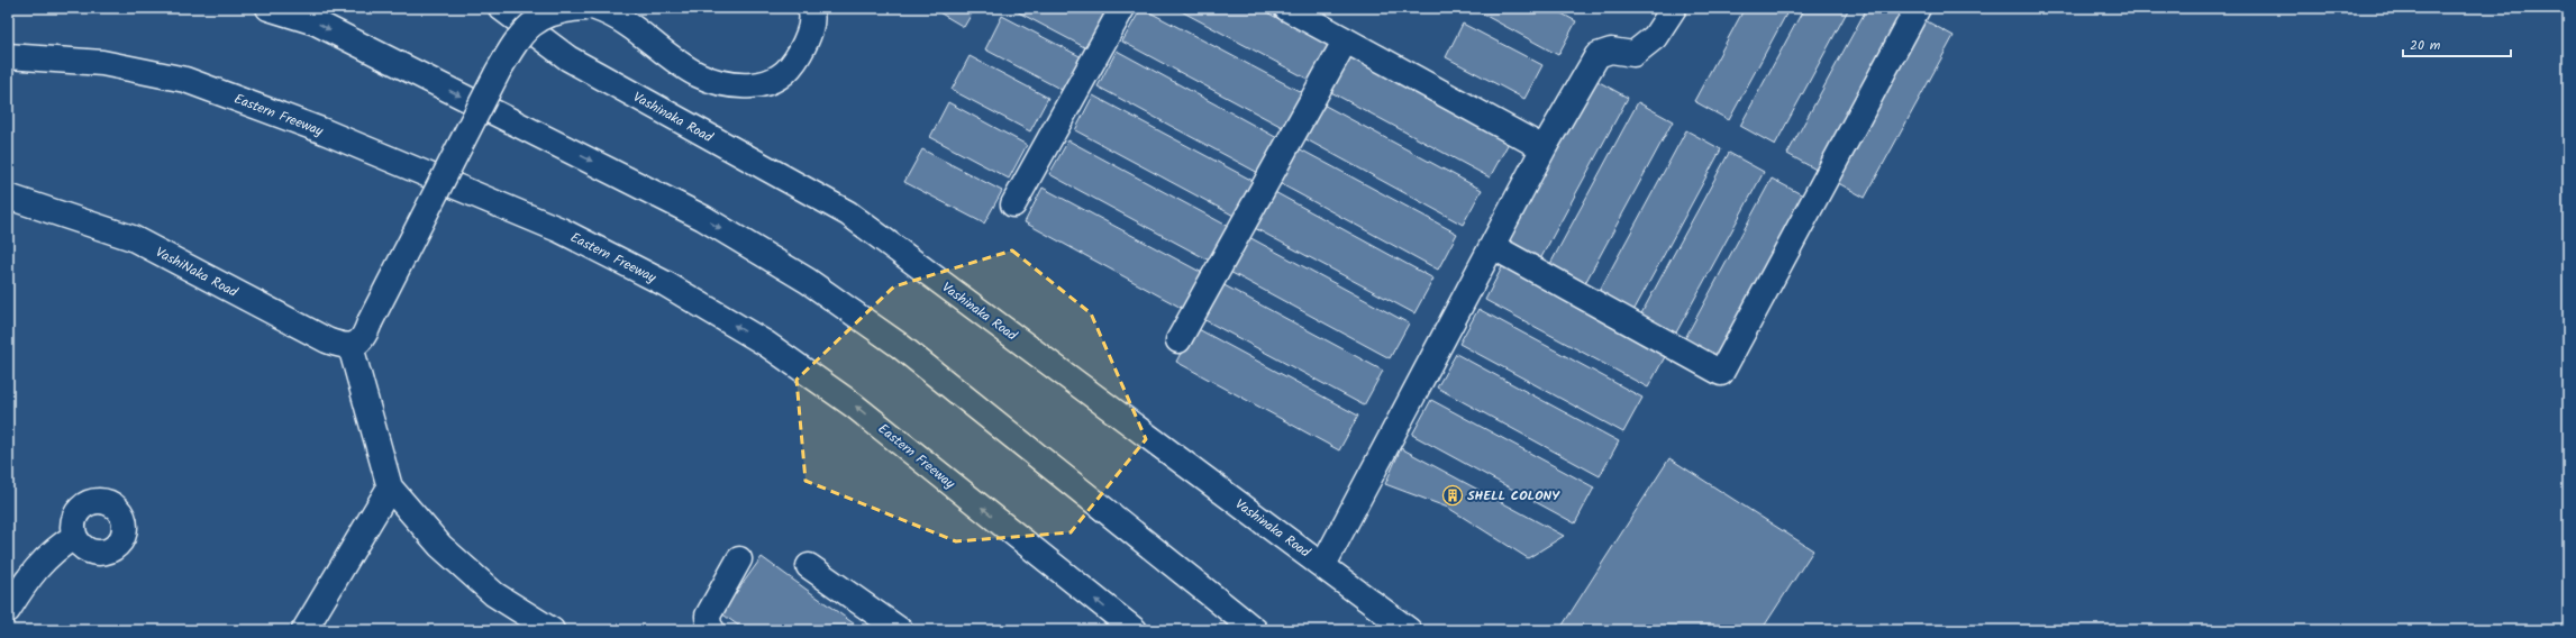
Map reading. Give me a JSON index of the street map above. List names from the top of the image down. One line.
{"streets":{"main road":["Eastern Freeway","Vashinaka Road","VashiNaka Road"]},"places":{"building":["SHELL COLONY"]},"scale_bar":"20 m"}
